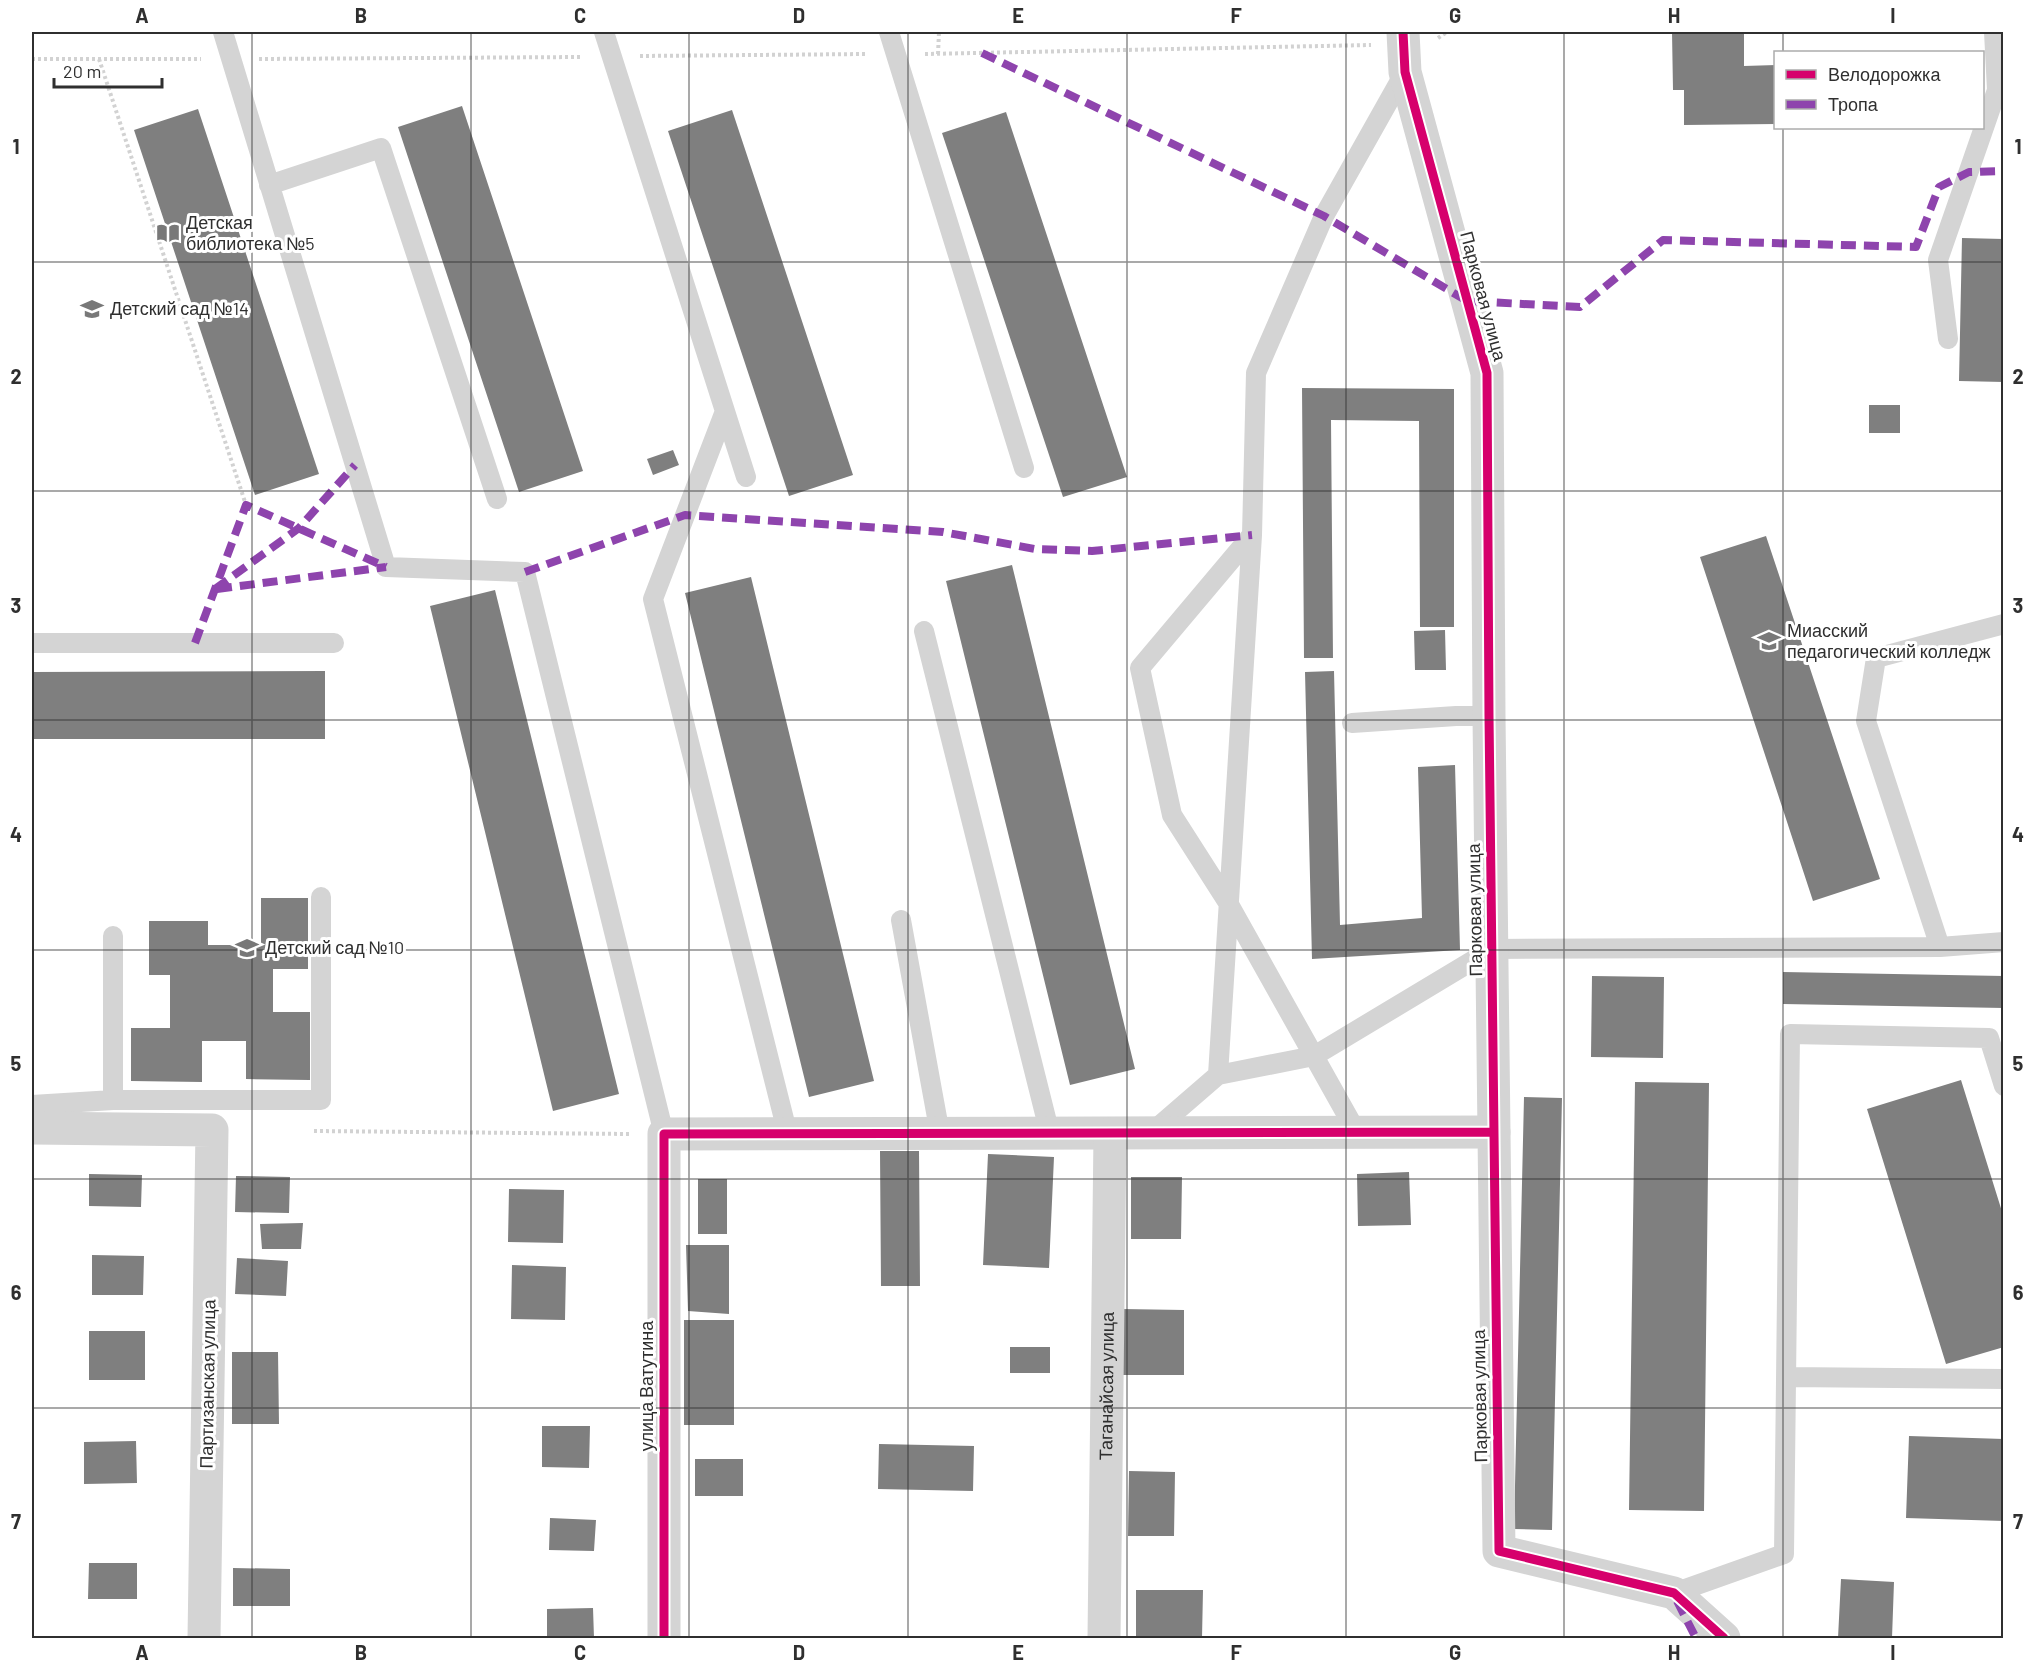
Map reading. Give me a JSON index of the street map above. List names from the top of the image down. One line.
{"streets":{"street":["Парковая улица","Партизанская улица","улица Ватутина","Таганайсая улица"]},"places":{"library":["Детская библиотека №5"],"school or university":["Детский сад №14","Миасский педагогический колледж","Детский сад №10"]},"legend":["Велодорожка","Тропа"],"scale_bar":"20 m","grid":{"columns":["A","B","C","D","E","F","G","H","I"],"rows":["1","2","3","4","5","6","7"]}}
